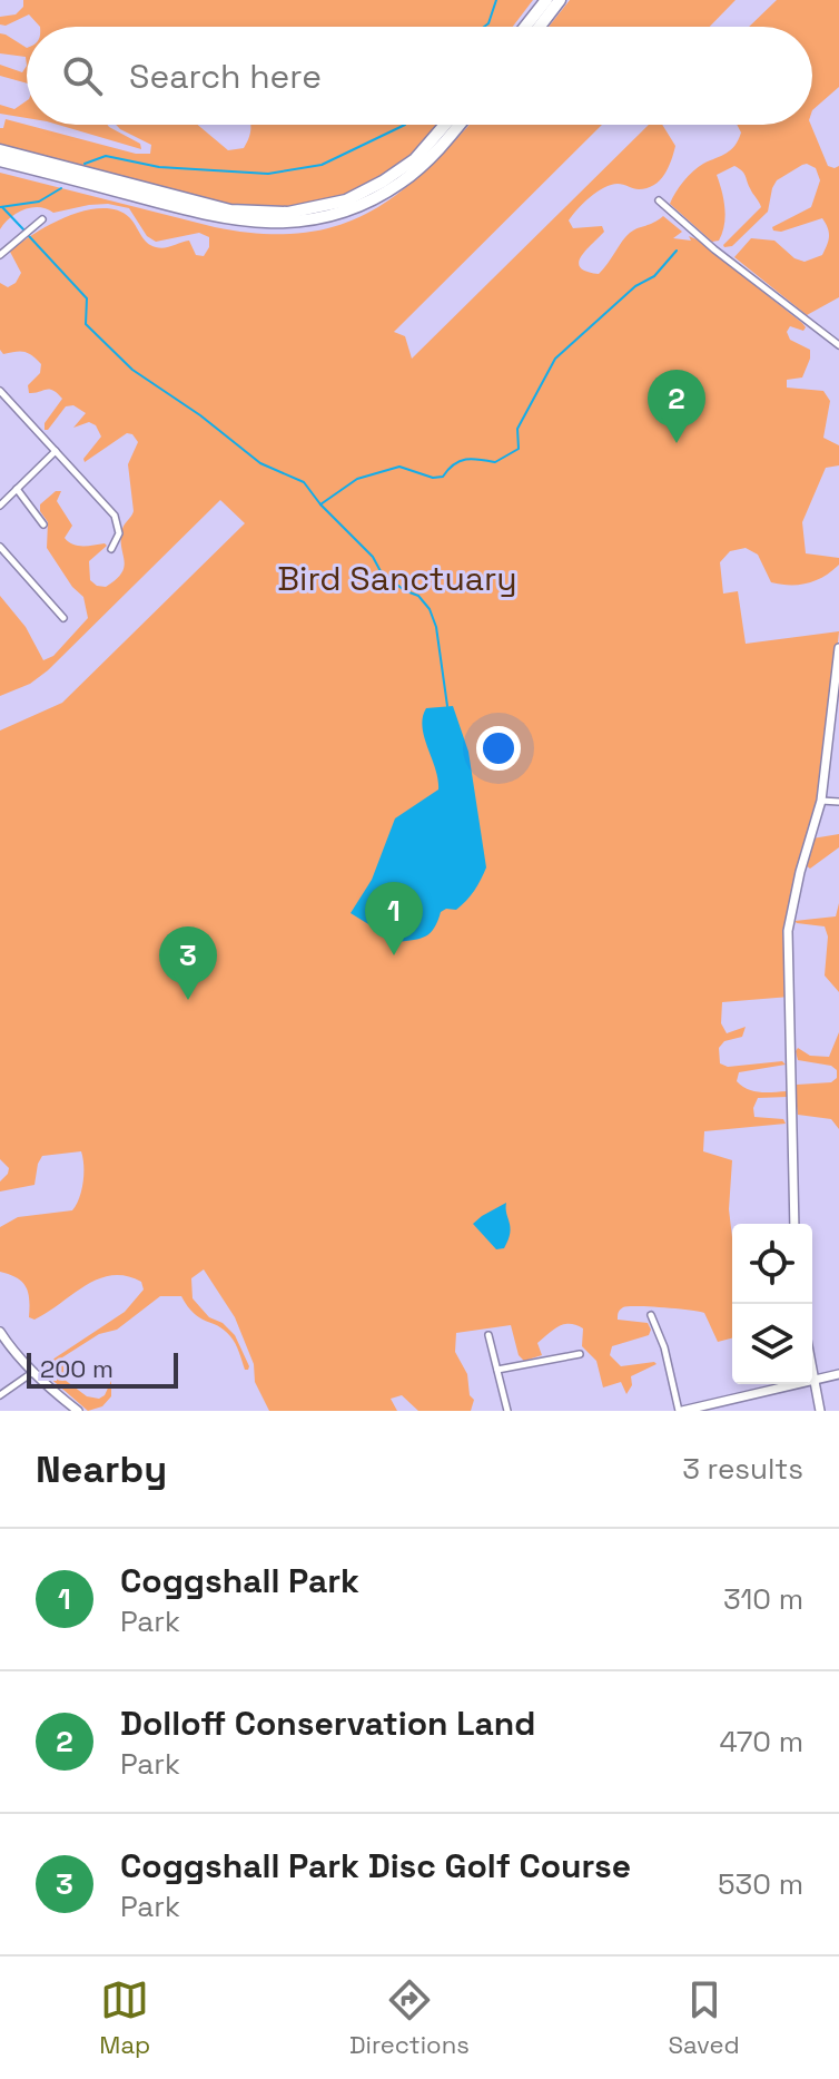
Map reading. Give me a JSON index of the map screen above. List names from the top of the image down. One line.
{"parks":["Bird Sanctuary"],"scale_bar":"200 m","page":{"search":"Search here","pins":["2","1","3"],"scale":"200 m","heading":["Nearby","3 results"],"list":[{"mark":"1","name":"Coggshall Park","note":"Park","value":"310 m"},{"mark":"2","name":"Dolloff Conservation Land","note":"Park","value":"470 m"},{"mark":"3","name":"Coggshall Park Disc Golf Course","note":"Park","value":"530 m"}],"nav":["Map","Directions","Saved"]}}
